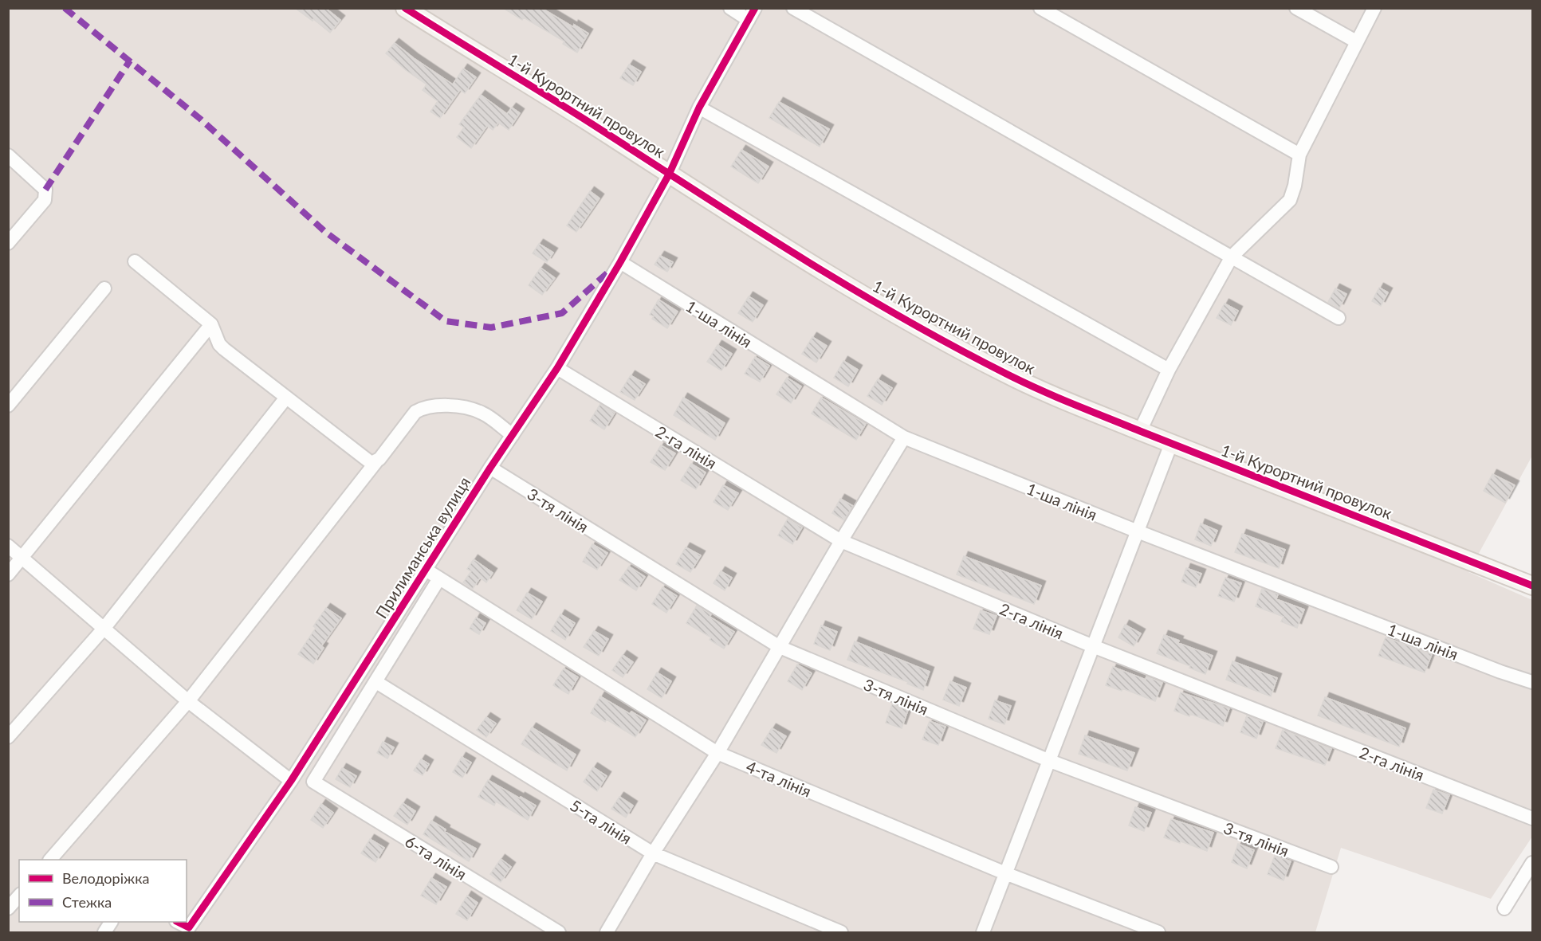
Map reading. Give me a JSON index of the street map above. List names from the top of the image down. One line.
{"streets":{"street":["1-й Курортний провулок","1-ша лінія","2-га лінія","3-тя лінія","Прилиманська вулиця","4-та лінія","5-та лінія","6-та лінія"]},"crossings":[["1-й Курортний провулок","Прилиманська вулиця"],["1-ша лінія","Прилиманська вулиця"],["2-га лінія","Прилиманська вулиця"],["3-тя лінія","Прилиманська вулиця"],["Прилиманська вулиця","4-та лінія"],["5-та лінія","6-та лінія"]],"legend":["Велодоріжка","Стежка"]}
